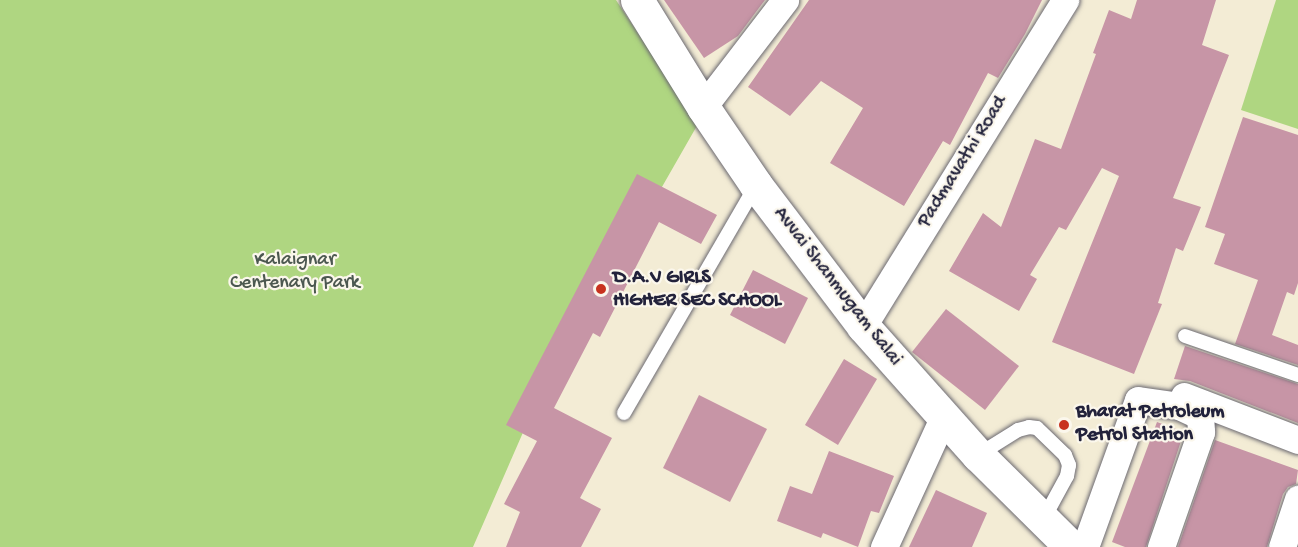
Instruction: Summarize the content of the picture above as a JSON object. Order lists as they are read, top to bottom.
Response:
{
  "streets": {
    "street": ["Padmavathi Road", "Avvai Shanmugam Salai"]
  },
  "crossings": [
    ["Padmavathi Road", "Avvai Shanmugam Salai"]
  ],
  "parks": ["Kalaignar Centenary Park"],
  "places": ["D.A.V GIRLS HIGHER SEC SCHOOL", "Bharat Petroleum Petrol Station"]
}
